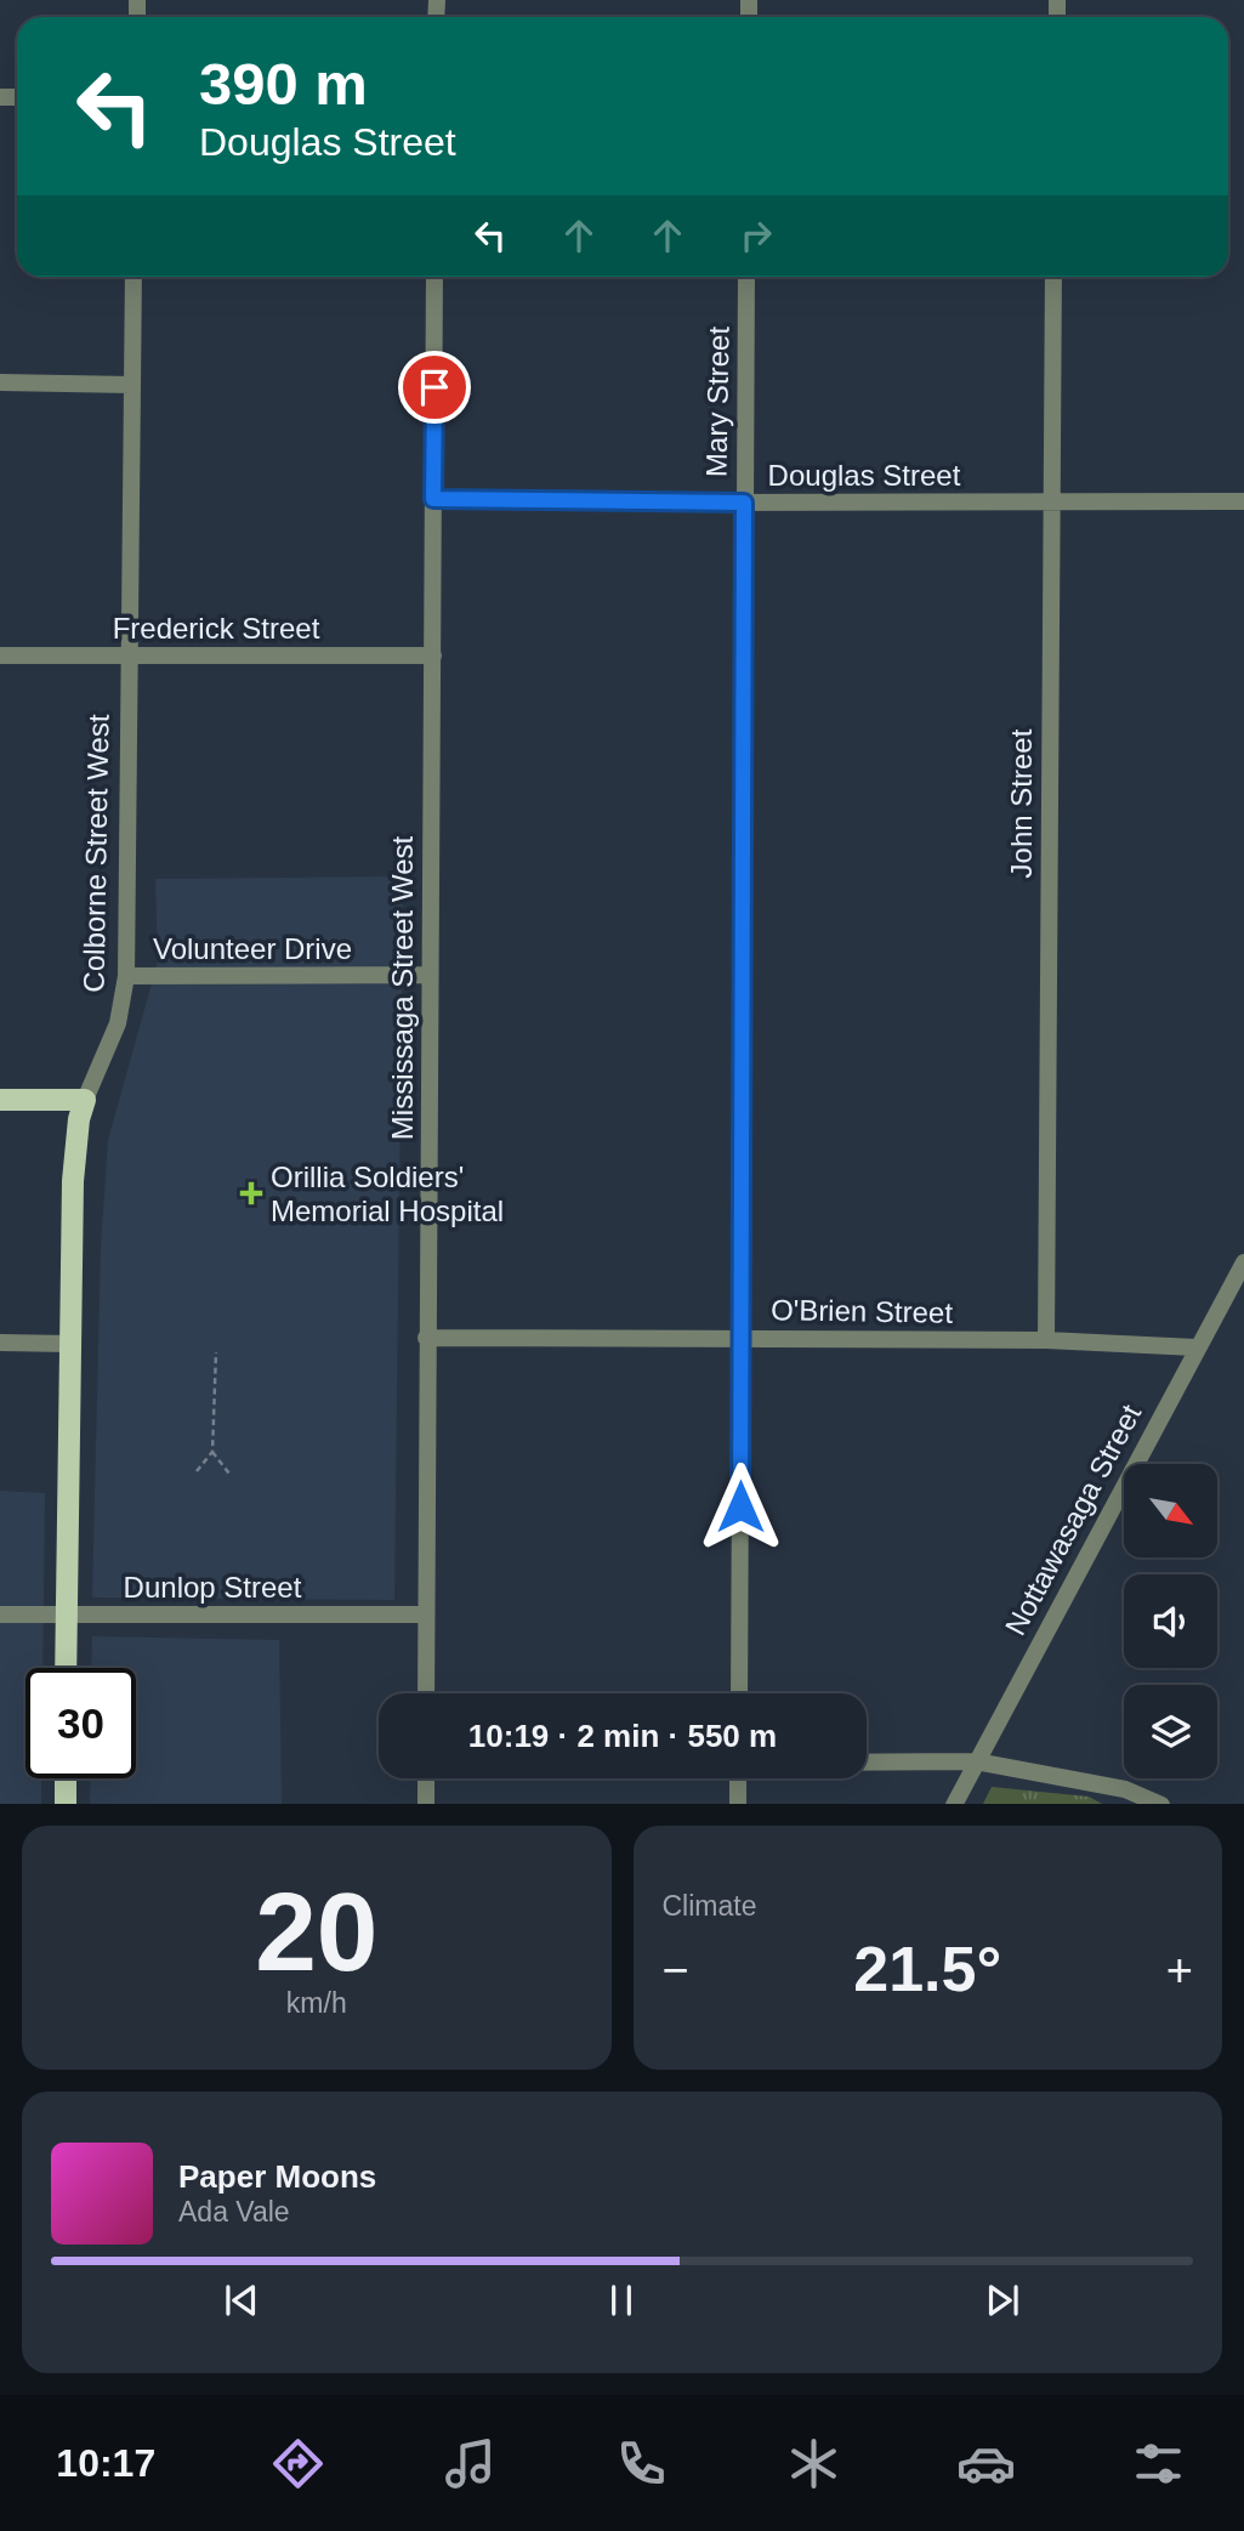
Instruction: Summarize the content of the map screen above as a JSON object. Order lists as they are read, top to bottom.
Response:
{
  "streets": {
    "main road": ["Colborne Street West"],
    "street": [
      "Mary Street",
      "Douglas Street",
      "Frederick Street",
      "John Street",
      "Volunteer Drive",
      "Mississaga Street West",
      "O'Brien Street",
      "Nottawasaga Street",
      "Dunlop Street"
    ]
  },
  "crossings": [
    ["Mary Street", "Douglas Street"],
    ["Mary Street", "O'Brien Street"],
    ["Douglas Street", "John Street"],
    ["Douglas Street", "Mississaga Street West"],
    ["Frederick Street", "Colborne Street West"],
    ["Frederick Street", "Mississaga Street West"],
    ["John Street", "O'Brien Street"],
    ["Colborne Street West", "Volunteer Drive"],
    ["Colborne Street West", "Dunlop Street"],
    ["Volunteer Drive", "Mississaga Street West"],
    ["Mississaga Street West", "O'Brien Street"],
    ["Mississaga Street West", "Dunlop Street"],
    ["O'Brien Street", "Nottawasaga Street"]
  ],
  "places": {
    "health": ["Orillia Soldiers' Memorial Hospital"]
  },
  "north": "bottom right",
  "page": {
    "turn": ["390 m", "Douglas Street"],
    "limit": "30",
    "trip": "10:19 · 2 min · 550 m",
    "tile": [
      ["20", "km/h"],
      "Climate"
    ],
    "heat": ["−", "21.5°", "+"],
    "song": ["Paper Moons", "Ada Vale"],
    "tabs": "10:17"
  }
}
